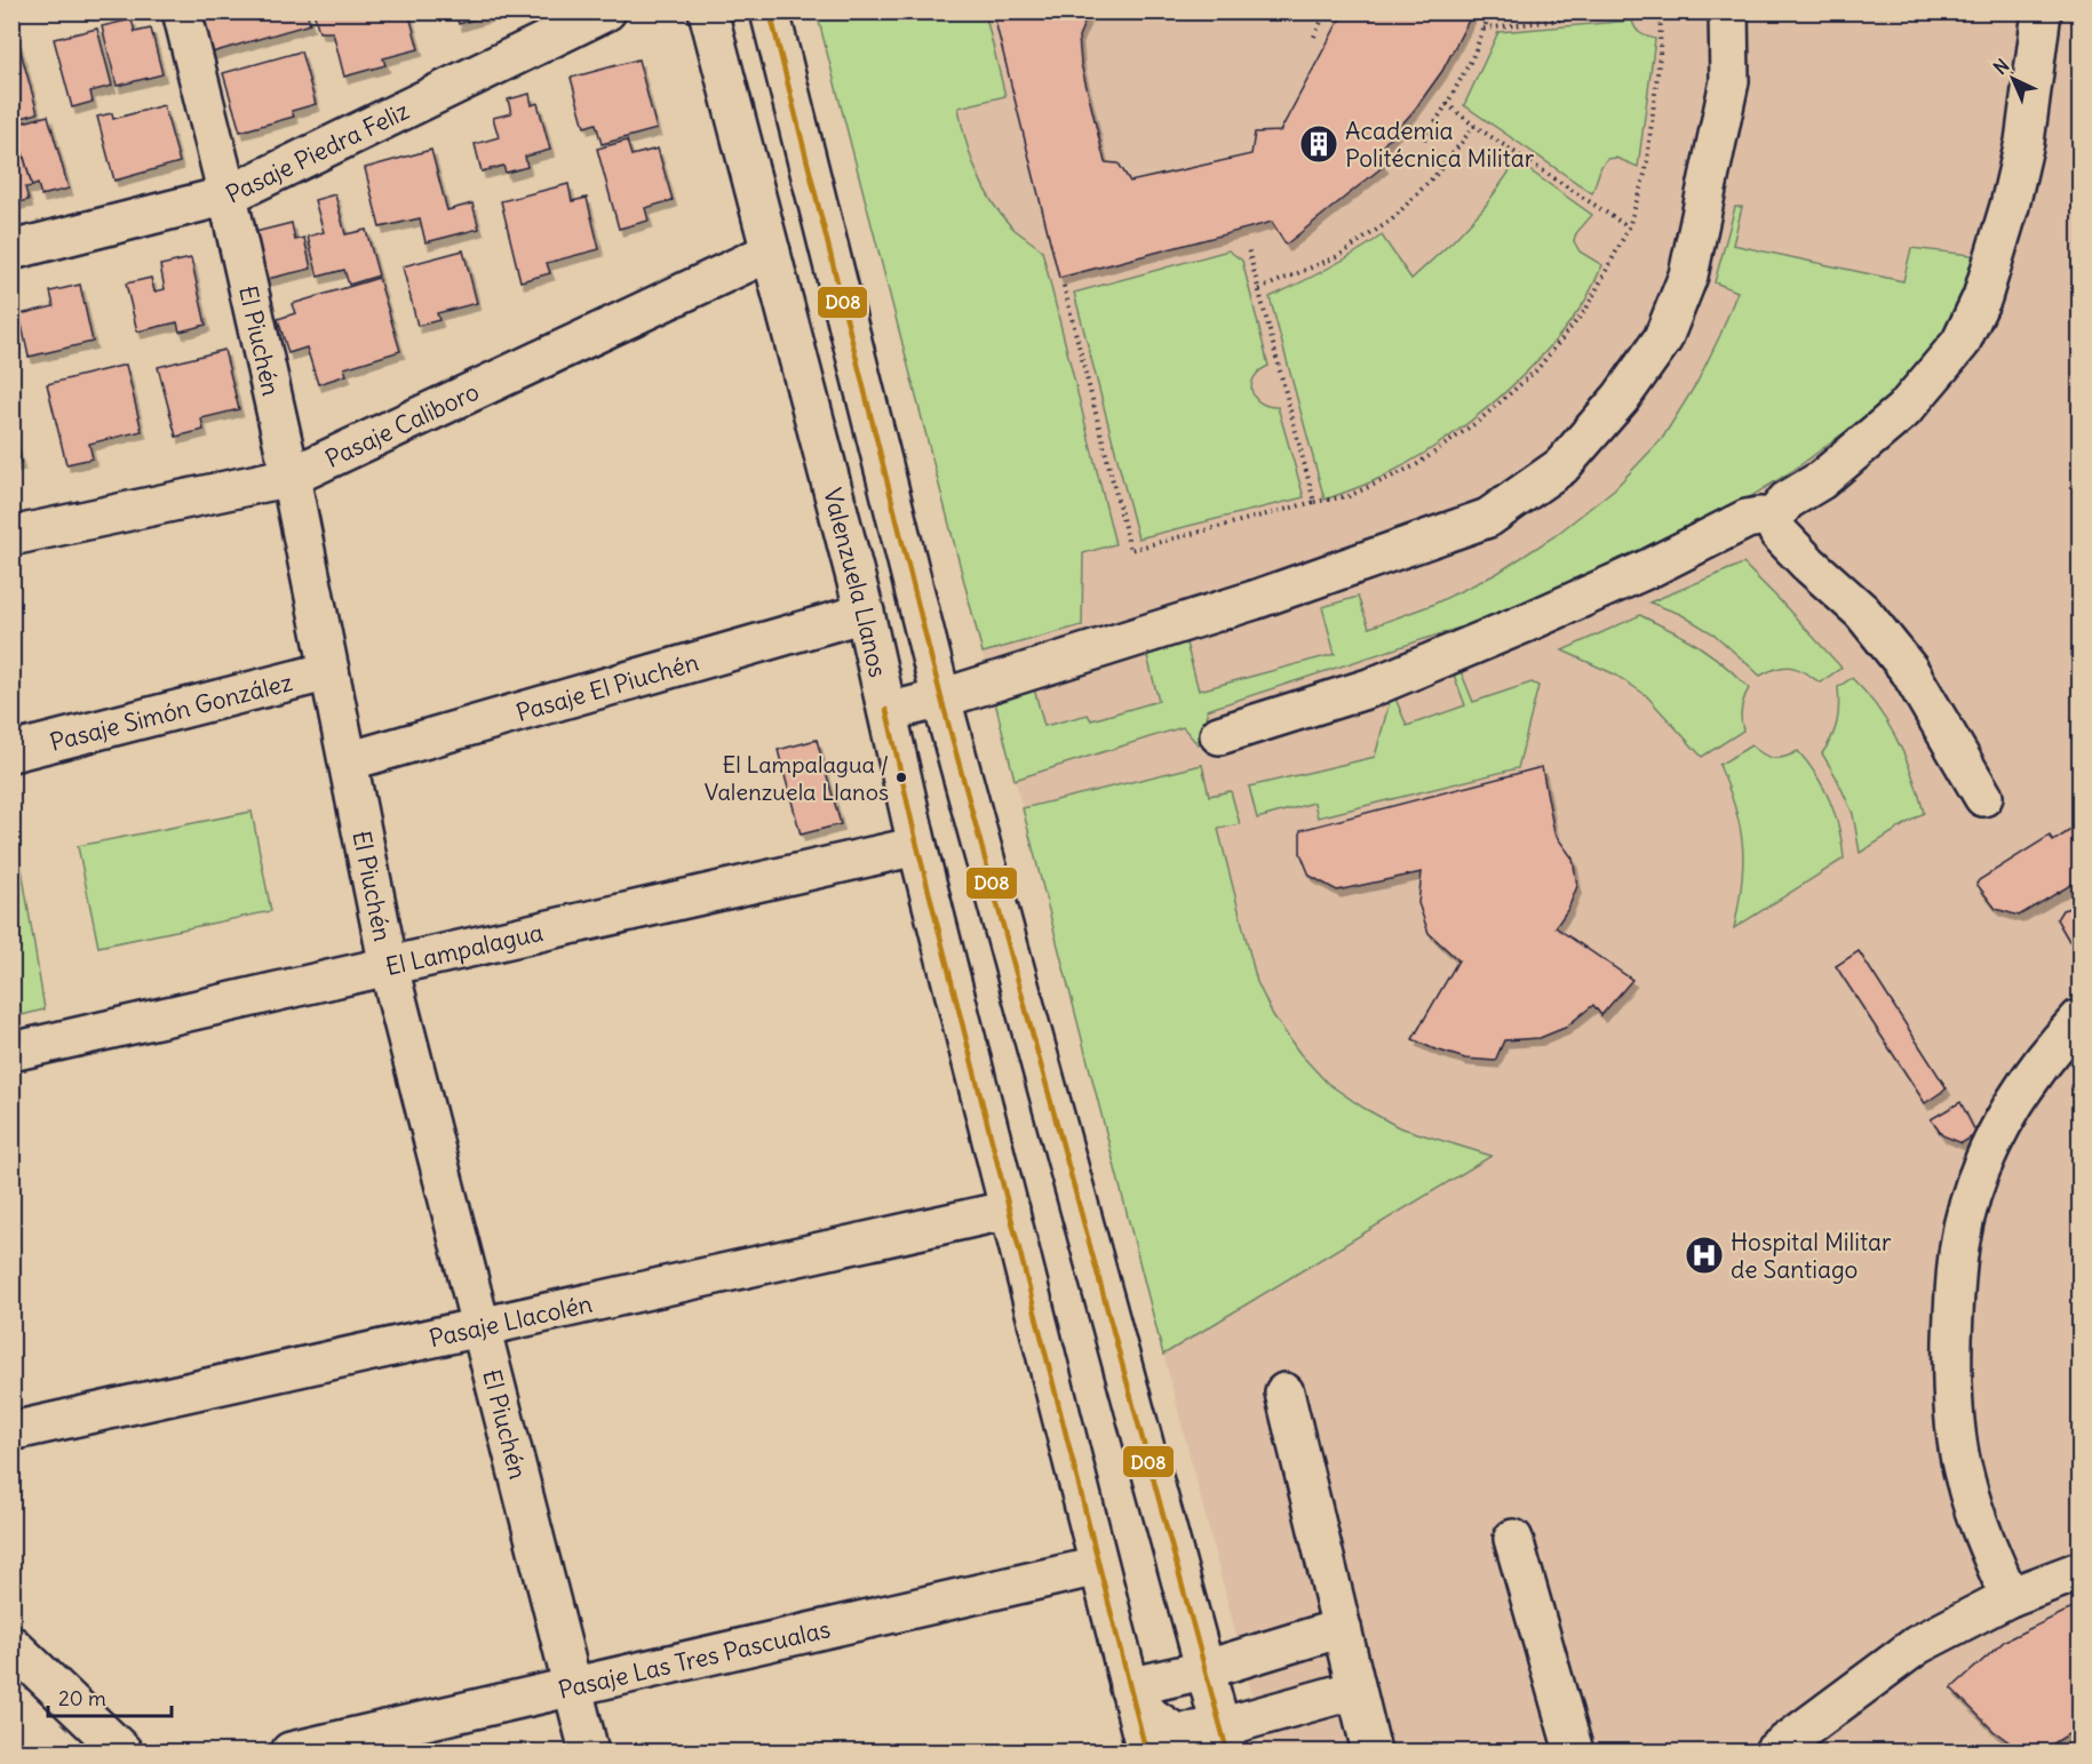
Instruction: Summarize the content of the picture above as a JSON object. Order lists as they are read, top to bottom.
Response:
{
  "streets": {
    "street": [
      "Pasaje Piedra Feliz",
      "El Piuchén",
      "Pasaje Caliboro",
      "Valenzuela Llanos",
      "Pasaje El Piuchén",
      "Pasaje Simón González",
      "El Lampalagua",
      "Pasaje Llacolén",
      "Pasaje Las Tres Pascualas"
    ]
  },
  "crossings": [
    ["Pasaje Piedra Feliz", "El Piuchén"],
    ["El Piuchén", "Pasaje Caliboro"],
    ["El Piuchén", "Pasaje El Piuchén"],
    ["El Piuchén", "Pasaje Simón González"],
    ["El Piuchén", "El Lampalagua"],
    ["El Piuchén", "Pasaje Llacolén"],
    ["El Piuchén", "Pasaje Las Tres Pascualas"],
    ["Pasaje Caliboro", "Valenzuela Llanos"],
    ["Valenzuela Llanos", "Pasaje El Piuchén"],
    ["Valenzuela Llanos", "El Lampalagua"],
    ["Valenzuela Llanos", "Pasaje Llacolén"],
    ["Valenzuela Llanos", "Pasaje Las Tres Pascualas"]
  ],
  "places": {
    "building": ["Academia Politécnica Militar"],
    "other": ["El Lampalagua / Valenzuela Llanos"],
    "hospital": ["Hospital Militar de Santiago"]
  },
  "lines": ["transit line D08"],
  "scale_bar": "20 m",
  "north": "top left"
}
